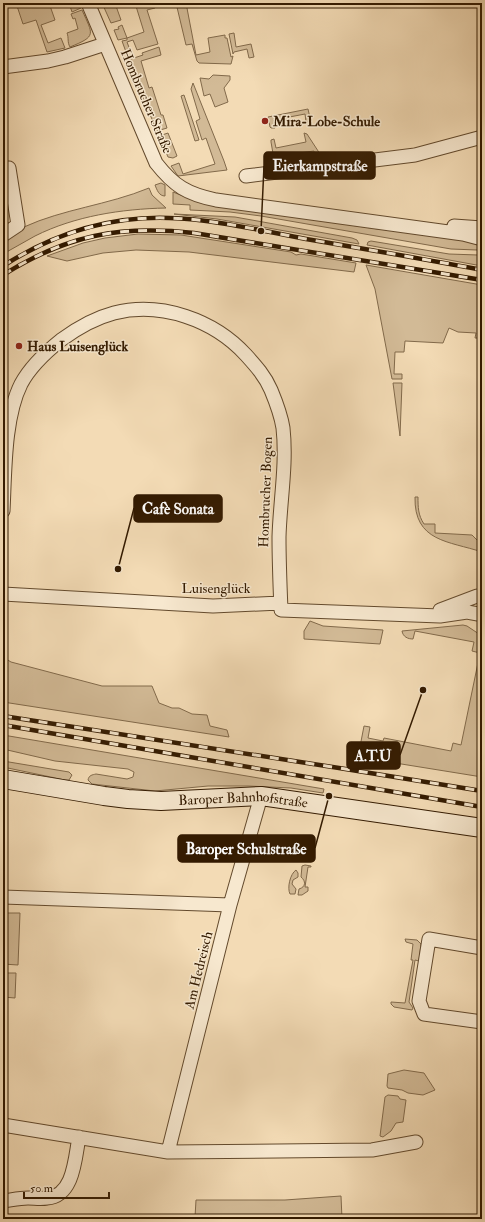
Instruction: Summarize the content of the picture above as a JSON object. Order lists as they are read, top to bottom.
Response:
{
  "streets": {
    "street": [
      "Hombrucher Straße",
      "Hombrucher Bogen",
      "Luisenglück",
      "Baroper Bahnhofstraße",
      "Am Hedreisch"
    ]
  },
  "crossings": [
    ["Hombrucher Bogen", "Luisenglück"],
    ["Baroper Bahnhofstraße", "Am Hedreisch"]
  ],
  "places": [
    "Mira-Lobe-Schule",
    "Eierkampstraße",
    "Haus Luisenglück",
    "Cafè Sonata",
    "A.T.U",
    "Baroper Schulstraße"
  ],
  "scale_bar": "50 m"
}
